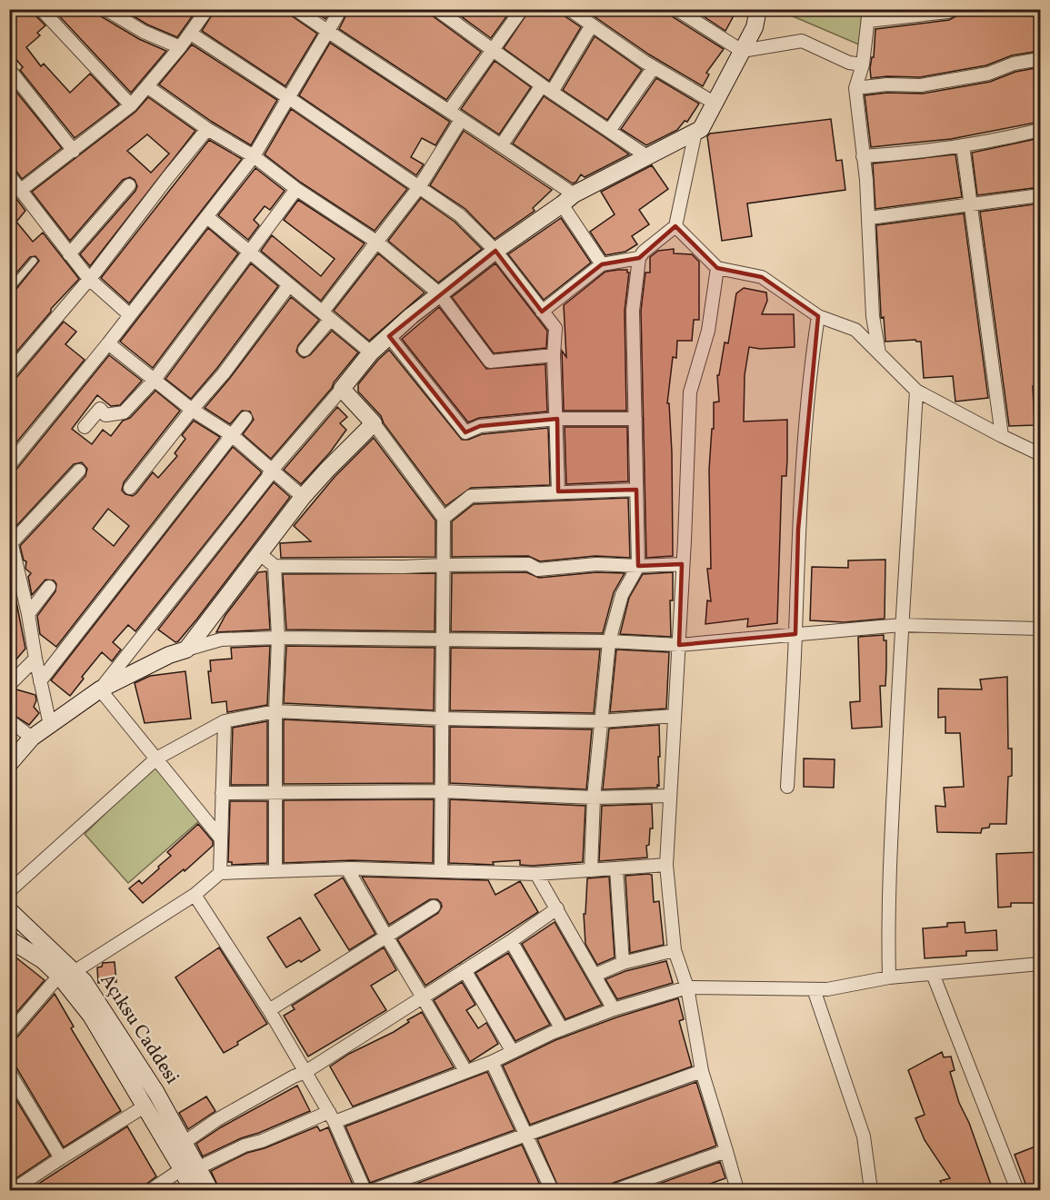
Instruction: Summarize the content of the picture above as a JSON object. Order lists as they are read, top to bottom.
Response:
{
  "streets": {
    "street": ["Açıksu Caddesi"]
  }
}
